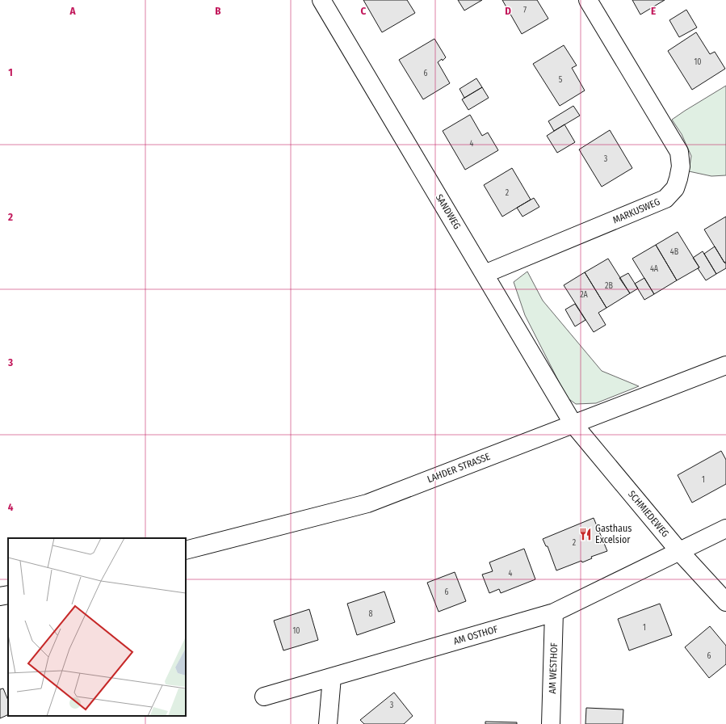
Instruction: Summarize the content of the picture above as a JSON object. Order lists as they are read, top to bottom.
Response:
{
  "streets": {
    "street": [
      "MARKUSWEG",
      "SANDWEG",
      "LAHDER STRASSE",
      "SCHMIEDEWEG",
      "AM OSTHOF",
      "AM WESTHOF"
    ]
  },
  "crossings": [
    ["MARKUSWEG", "SANDWEG"],
    ["SANDWEG", "LAHDER STRASSE"],
    ["SANDWEG", "SCHMIEDEWEG"],
    ["LAHDER STRASSE", "SCHMIEDEWEG"],
    ["SCHMIEDEWEG", "AM OSTHOF"],
    ["AM OSTHOF", "AM WESTHOF"]
  ],
  "places": {
    "restaurant": ["Gasthaus Excelsior"]
  },
  "house_numbers": [
    "7",
    "10",
    "6",
    "5",
    "4",
    "3",
    "2",
    "4B",
    "4A",
    "2B",
    "2A",
    "1",
    "2",
    "4",
    "6",
    "8",
    "1",
    "10",
    "6",
    "3"
  ],
  "grid": {
    "columns": [
      "A",
      "B",
      "C",
      "D",
      "E"
    ],
    "rows": [
      "1",
      "2",
      "3",
      "4"
    ]
  }
}
